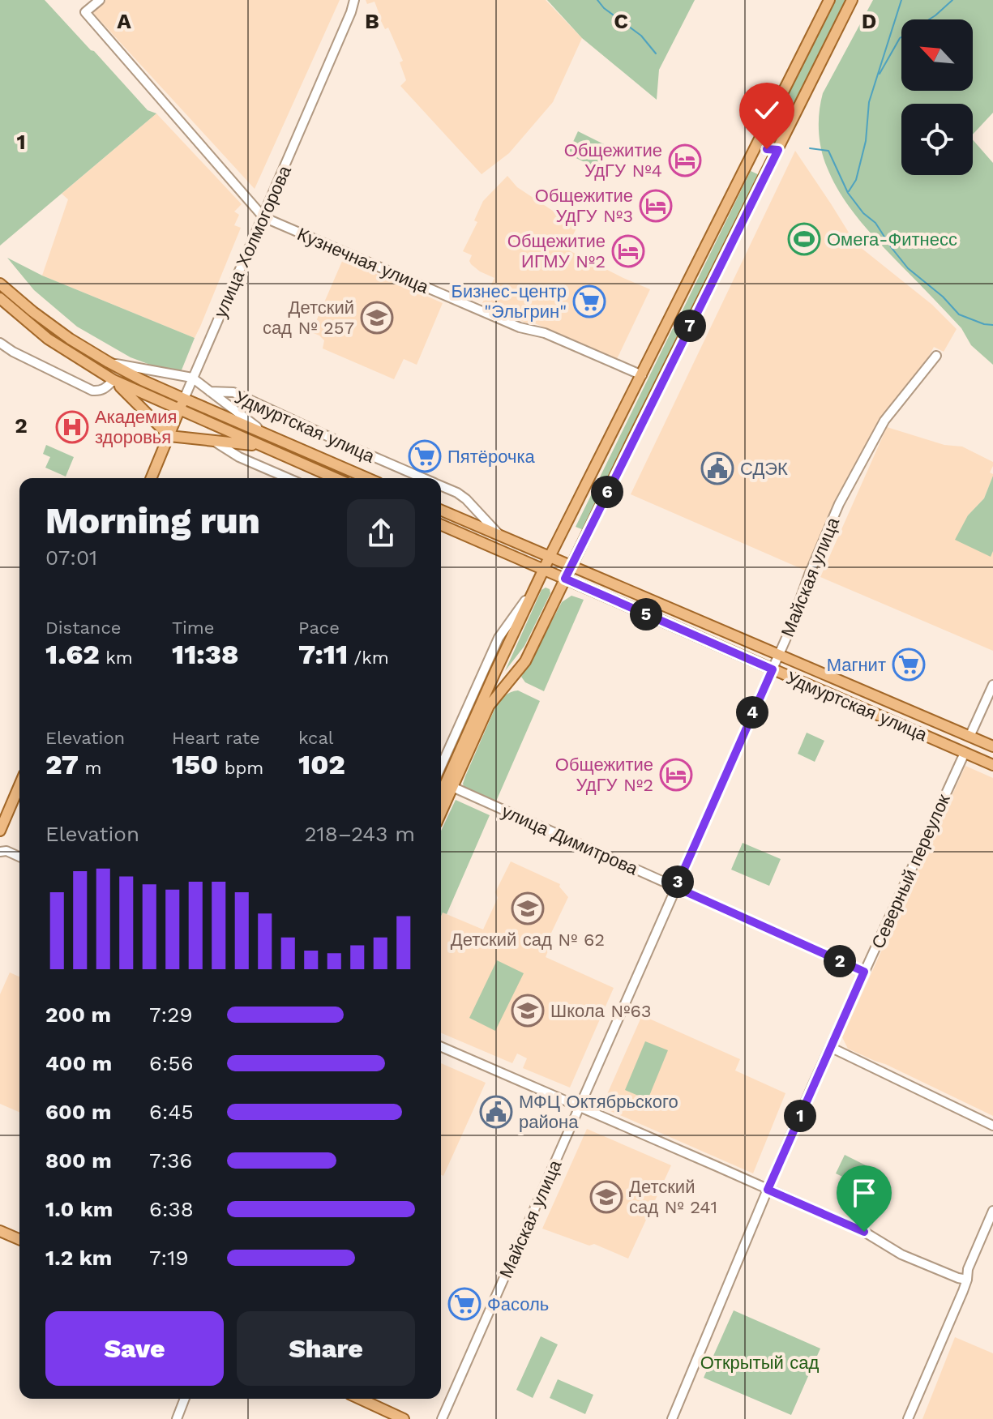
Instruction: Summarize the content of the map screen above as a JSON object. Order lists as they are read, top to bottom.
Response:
{
  "streets": {
    "main road": ["улица Холмогорова", "Удмуртская улица"],
    "street": [
      "Кузнечная улица",
      "Майская улица",
      "улица Димитрова",
      "Северный переулок"
    ]
  },
  "crossings": [
    ["улица Холмогорова", "Кузнечная улица"],
    ["улица Холмогорова", "Удмуртская улица"],
    ["Удмуртская улица", "Майская улица"],
    ["Удмуртская улица", "Северный переулок"],
    ["Майская улица", "улица Димитрова"],
    ["улица Димитрова", "Северный переулок"]
  ],
  "parks": ["Открытый сад"],
  "places": {
    "hotel": [
      "Общежитие УдГУ №4",
      "Общежитие УдГУ №3",
      "Общежитие ИГМУ №2",
      "Общежитие УдГУ №2"
    ],
    "sports": ["Омега-Фитнесс"],
    "supermarket": [
      "Бизнес-центр \"Эльгрин\"",
      "Пятёрочка",
      "Магнит",
      "Фасоль"
    ],
    "school or university": [
      "Детский сад № 257",
      "Детский сад № 62",
      "Школа №63",
      "Детский сад № 241"
    ],
    "hospital": ["Академия здоровья"],
    "public building": ["СДЭК", "МФЦ Октябрьского района"]
  },
  "north": "top left",
  "page": {
    "pins": [
      "7",
      "6",
      "5",
      "4",
      "3",
      "2",
      "1"
    ],
    "heading": ["Morning run", "07:01"],
    "stats": [
      ["Distance", "1.62 km"],
      ["Time", "11:38"],
      ["Pace", "7:11 /km"],
      ["Elevation", "27 m"],
      ["Heart rate", "150 bpm"],
      ["kcal", "102"]
    ],
    "chart": ["Elevation", "218–243 m"],
    "list": [
      {
        "name": "200 m",
        "note": "7:29"
      },
      {
        "name": "400 m",
        "note": "6:56"
      },
      {
        "name": "600 m",
        "note": "6:45"
      },
      {
        "name": "800 m",
        "note": "7:36"
      },
      {
        "name": "1.0 km",
        "note": "6:38"
      },
      {
        "name": "1.2 km",
        "note": "7:19"
      }
    ],
    "buttons": ["Save", "Share"]
  },
  "grid": {
    "columns": [
      "A",
      "B",
      "C",
      "D"
    ],
    "rows": ["1", "2"]
  }
}
